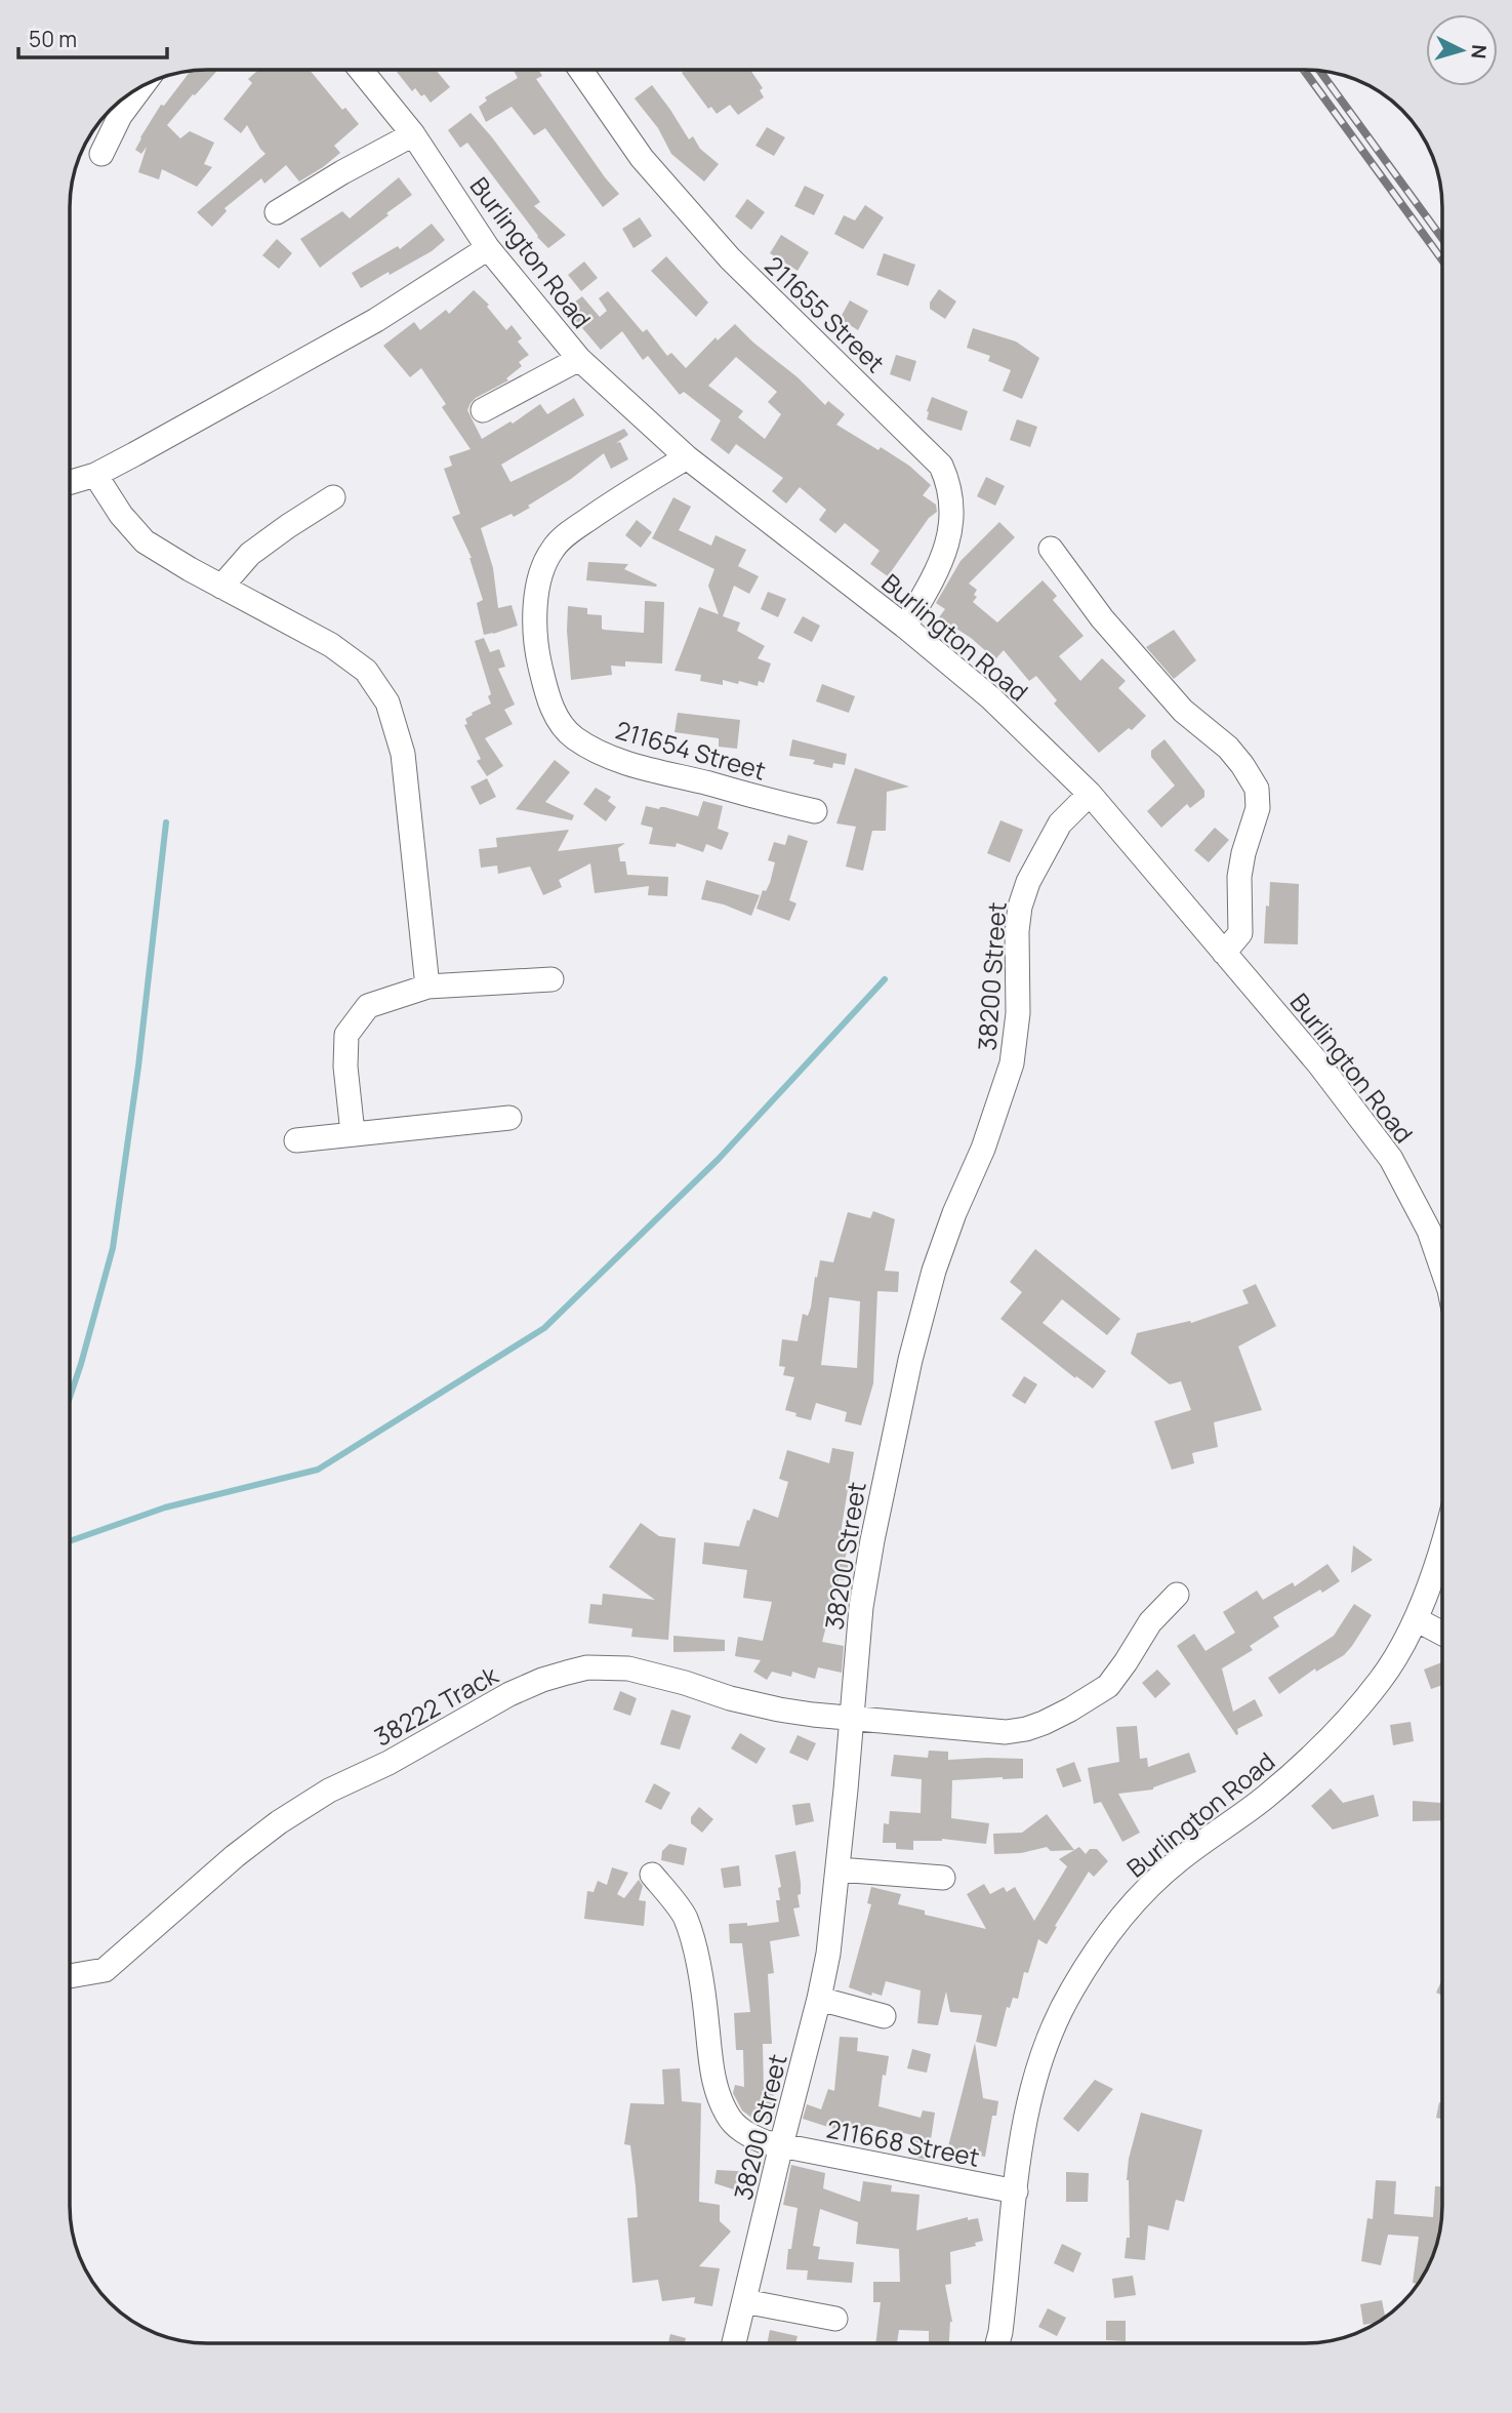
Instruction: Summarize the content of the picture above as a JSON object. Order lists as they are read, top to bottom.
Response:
{
  "streets": {
    "street": [
      "Burlington Road",
      "211655 Street",
      "211654 Street",
      "38200 Street",
      "38222 Track",
      "211668 Street"
    ]
  },
  "crossings": [
    ["Burlington Road", "211655 Street"],
    ["Burlington Road", "211654 Street"],
    ["Burlington Road", "38200 Street"],
    ["Burlington Road", "211668 Street"],
    ["38200 Street", "38222 Track"],
    ["38200 Street", "211668 Street"]
  ],
  "scale_bar": "50 m",
  "north": "right"
}
